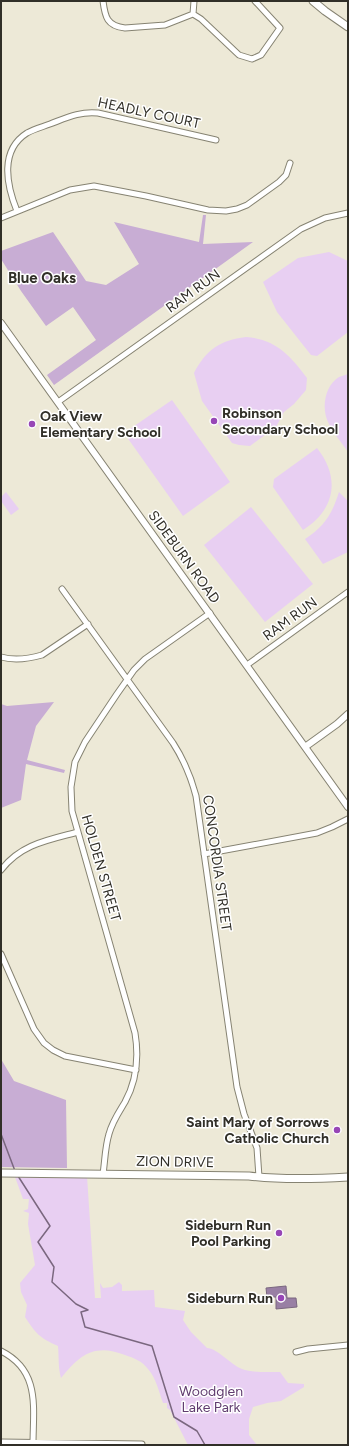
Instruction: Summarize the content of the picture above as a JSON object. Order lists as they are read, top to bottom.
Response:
{
  "streets": {
    "main road": ["ZION DRIVE"],
    "street": [
      "HEADLY COURT",
      "RAM RUN",
      "SIDEBURN ROAD",
      "CONCORDIA STREET",
      "HOLDEN STREET"
    ]
  },
  "crossings": [
    ["RAM RUN", "SIDEBURN ROAD"],
    ["SIDEBURN ROAD", "HOLDEN STREET"],
    ["CONCORDIA STREET", "HOLDEN STREET"],
    ["CONCORDIA STREET", "ZION DRIVE"],
    ["HOLDEN STREET", "ZION DRIVE"]
  ],
  "districts": ["Blue Oaks"],
  "parks": ["Woodglen Lake Park"],
  "places": [
    "Robinson Secondary School",
    "Oak View Elementary School",
    "Saint Mary of Sorrows Catholic Church",
    "Sideburn Run Pool Parking",
    "Sideburn Run"
  ]
}
